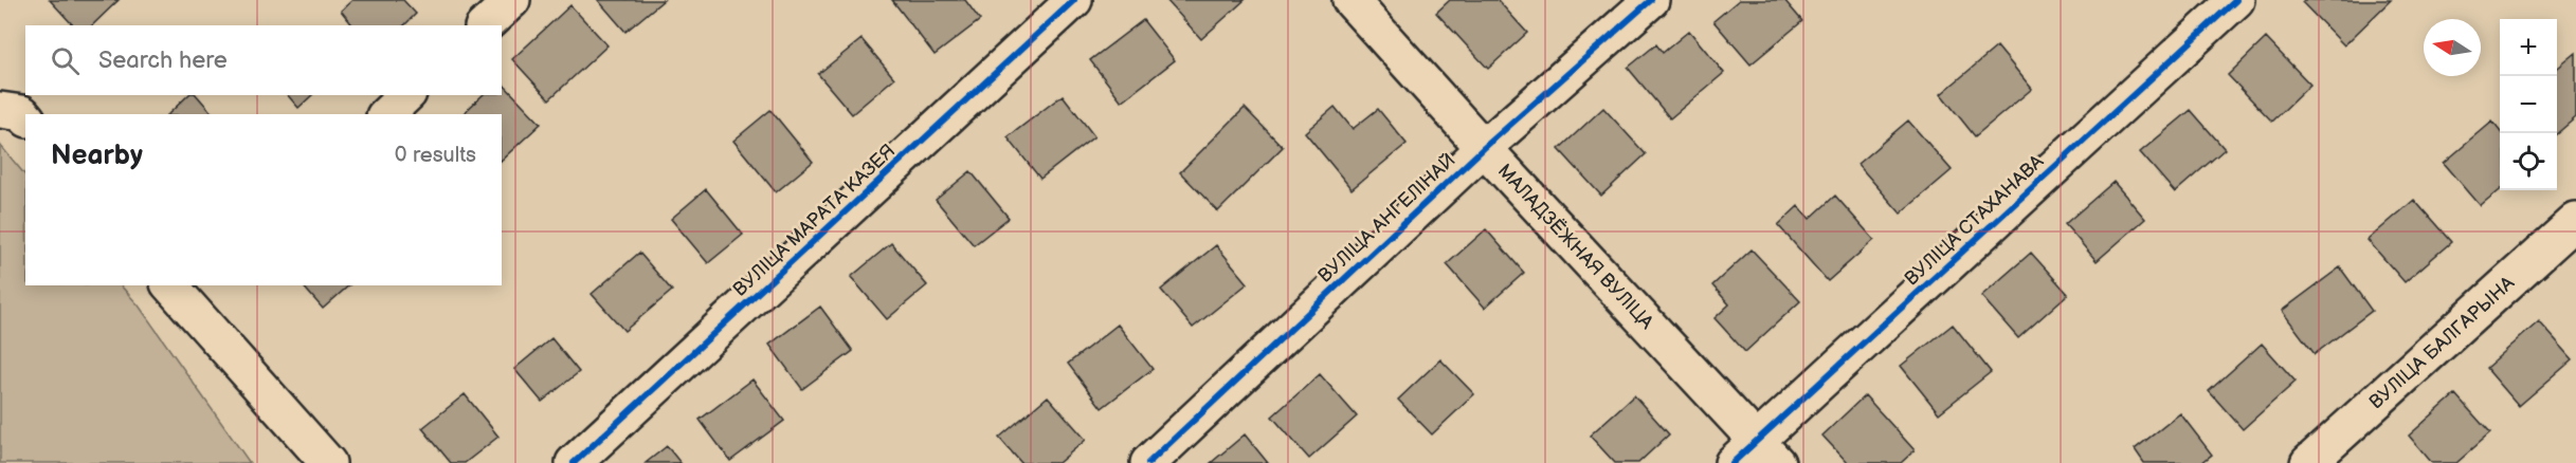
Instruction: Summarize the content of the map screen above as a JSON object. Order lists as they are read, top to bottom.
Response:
{
  "streets": {
    "street": [
      "ВУЛІЦА АНГЕЛІНАЙ",
      "ВУЛІЦА МАРАТА КАЗЕЯ",
      "ВУЛІЦА СТАХАНАВА",
      "МАЛАДЗЁЖНАЯ ВУЛІЦА",
      "ВУЛІЦА БАЛГАРЫНА"
    ]
  },
  "crossings": [
    ["ВУЛІЦА АНГЕЛІНАЙ", "МАЛАДЗЁЖНАЯ ВУЛІЦА"],
    ["ВУЛІЦА СТАХАНАВА", "МАЛАДЗЁЖНАЯ ВУЛІЦА"]
  ],
  "north": "left",
  "page": {
    "map_buttons": ["+", "−"],
    "search": "Search here",
    "heading": ["Nearby", "0 results"]
  }
}
